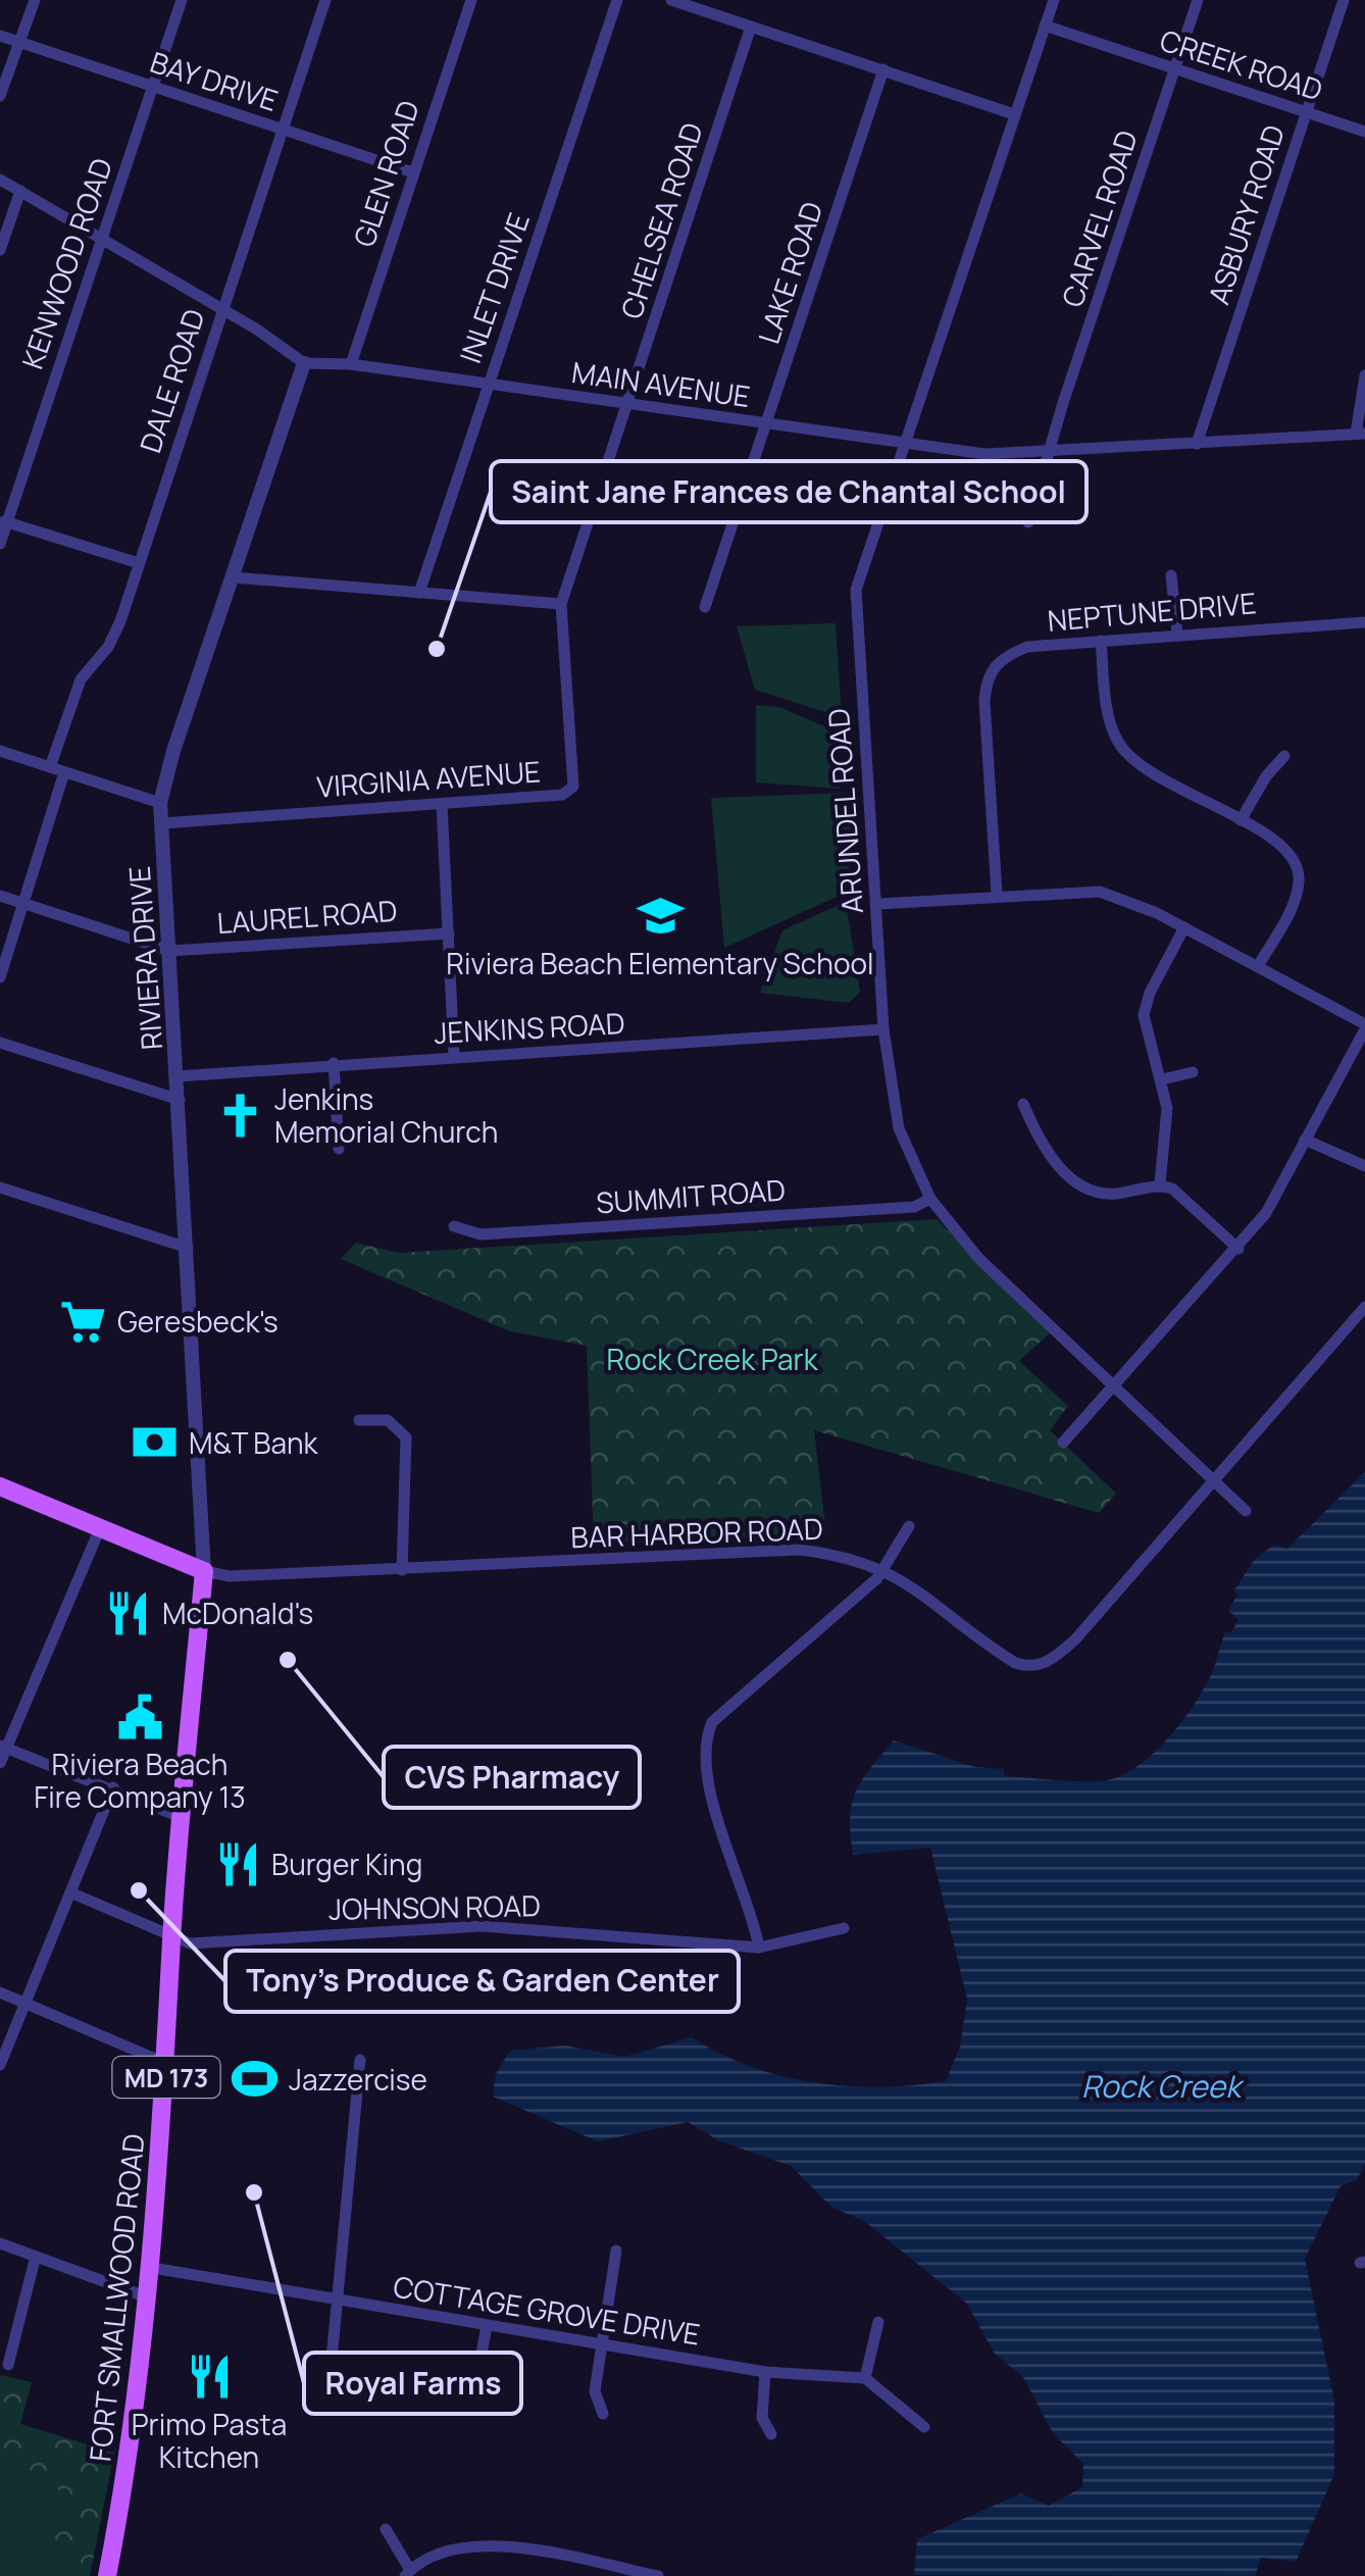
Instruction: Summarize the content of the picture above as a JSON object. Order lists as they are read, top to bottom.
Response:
{
  "streets": {
    "main road": ["MD 173", "FORT SMALLWOOD ROAD"],
    "street": [
      "CREEK ROAD",
      "BAY DRIVE",
      "GLEN ROAD",
      "ASBURY ROAD",
      "CARVEL ROAD",
      "CHELSEA ROAD",
      "KENWOOD ROAD",
      "LAKE ROAD",
      "INLET DRIVE",
      "DALE ROAD",
      "MAIN AVENUE",
      "NEPTUNE DRIVE",
      "VIRGINIA AVENUE",
      "ARUNDEL ROAD",
      "LAUREL ROAD",
      "RIVIERA DRIVE",
      "JENKINS ROAD",
      "SUMMIT ROAD",
      "BAR HARBOR ROAD",
      "JOHNSON ROAD",
      "COTTAGE GROVE DRIVE"
    ]
  },
  "crossings": [
    ["CREEK ROAD", "ASBURY ROAD"],
    ["CREEK ROAD", "CARVEL ROAD"],
    ["CREEK ROAD", "ARUNDEL ROAD"],
    ["BAY DRIVE", "GLEN ROAD"],
    ["BAY DRIVE", "KENWOOD ROAD"],
    ["BAY DRIVE", "DALE ROAD"],
    ["GLEN ROAD", "MAIN AVENUE"],
    ["ASBURY ROAD", "MAIN AVENUE"],
    ["CARVEL ROAD", "MAIN AVENUE"],
    ["CHELSEA ROAD", "MAIN AVENUE"],
    ["CHELSEA ROAD", "VIRGINIA AVENUE"],
    ["LAKE ROAD", "MAIN AVENUE"],
    ["INLET DRIVE", "MAIN AVENUE"],
    ["MAIN AVENUE", "ARUNDEL ROAD"],
    ["MAIN AVENUE", "RIVIERA DRIVE"],
    ["VIRGINIA AVENUE", "RIVIERA DRIVE"],
    ["ARUNDEL ROAD", "JENKINS ROAD"],
    ["ARUNDEL ROAD", "SUMMIT ROAD"],
    ["ARUNDEL ROAD", "BAR HARBOR ROAD"],
    ["LAUREL ROAD", "RIVIERA DRIVE"],
    ["RIVIERA DRIVE", "JENKINS ROAD"],
    ["RIVIERA DRIVE", "BAR HARBOR ROAD"],
    ["RIVIERA DRIVE", "FORT SMALLWOOD ROAD"],
    ["BAR HARBOR ROAD", "FORT SMALLWOOD ROAD"],
    ["JOHNSON ROAD", "FORT SMALLWOOD ROAD"],
    ["FORT SMALLWOOD ROAD", "COTTAGE GROVE DRIVE"]
  ],
  "water": ["Rock Creek"],
  "parks": ["Rock Creek Park"],
  "places": {
    "other": [
      "Saint Jane Frances de Chantal School",
      "CVS Pharmacy",
      "Tony's Produce & Garden Center",
      "Royal Farms"
    ],
    "school or university": ["Riviera Beach Elementary School"],
    "church": ["Jenkins Memorial Church"],
    "supermarket": ["Geresbeck's"],
    "bank": ["M&T Bank"],
    "restaurant": ["McDonald's", "Burger King", "Primo Pasta Kitchen"],
    "public building": ["Riviera Beach Fire Company 13"],
    "sports": ["Jazzercise"]
  }
}
